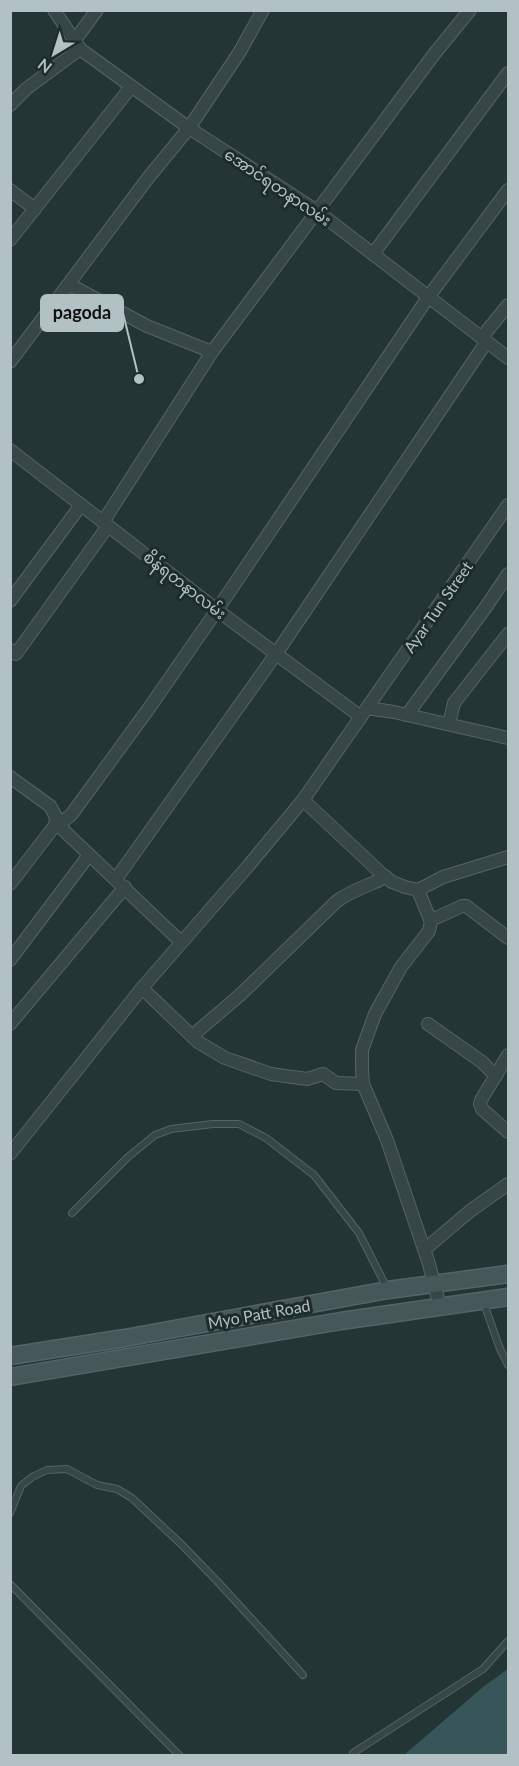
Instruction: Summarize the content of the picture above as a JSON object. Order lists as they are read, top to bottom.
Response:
{
  "streets": {
    "main road": ["Myo Patt Road"],
    "street": ["အောင်ရတနာလမ်း", "စိန်ရတနာလမ်း", "Ayar Tun Street"]
  },
  "crossings": [
    ["စိန်ရတနာလမ်း", "Ayar Tun Street"]
  ],
  "places": ["pagoda"],
  "north": "bottom left"
}
